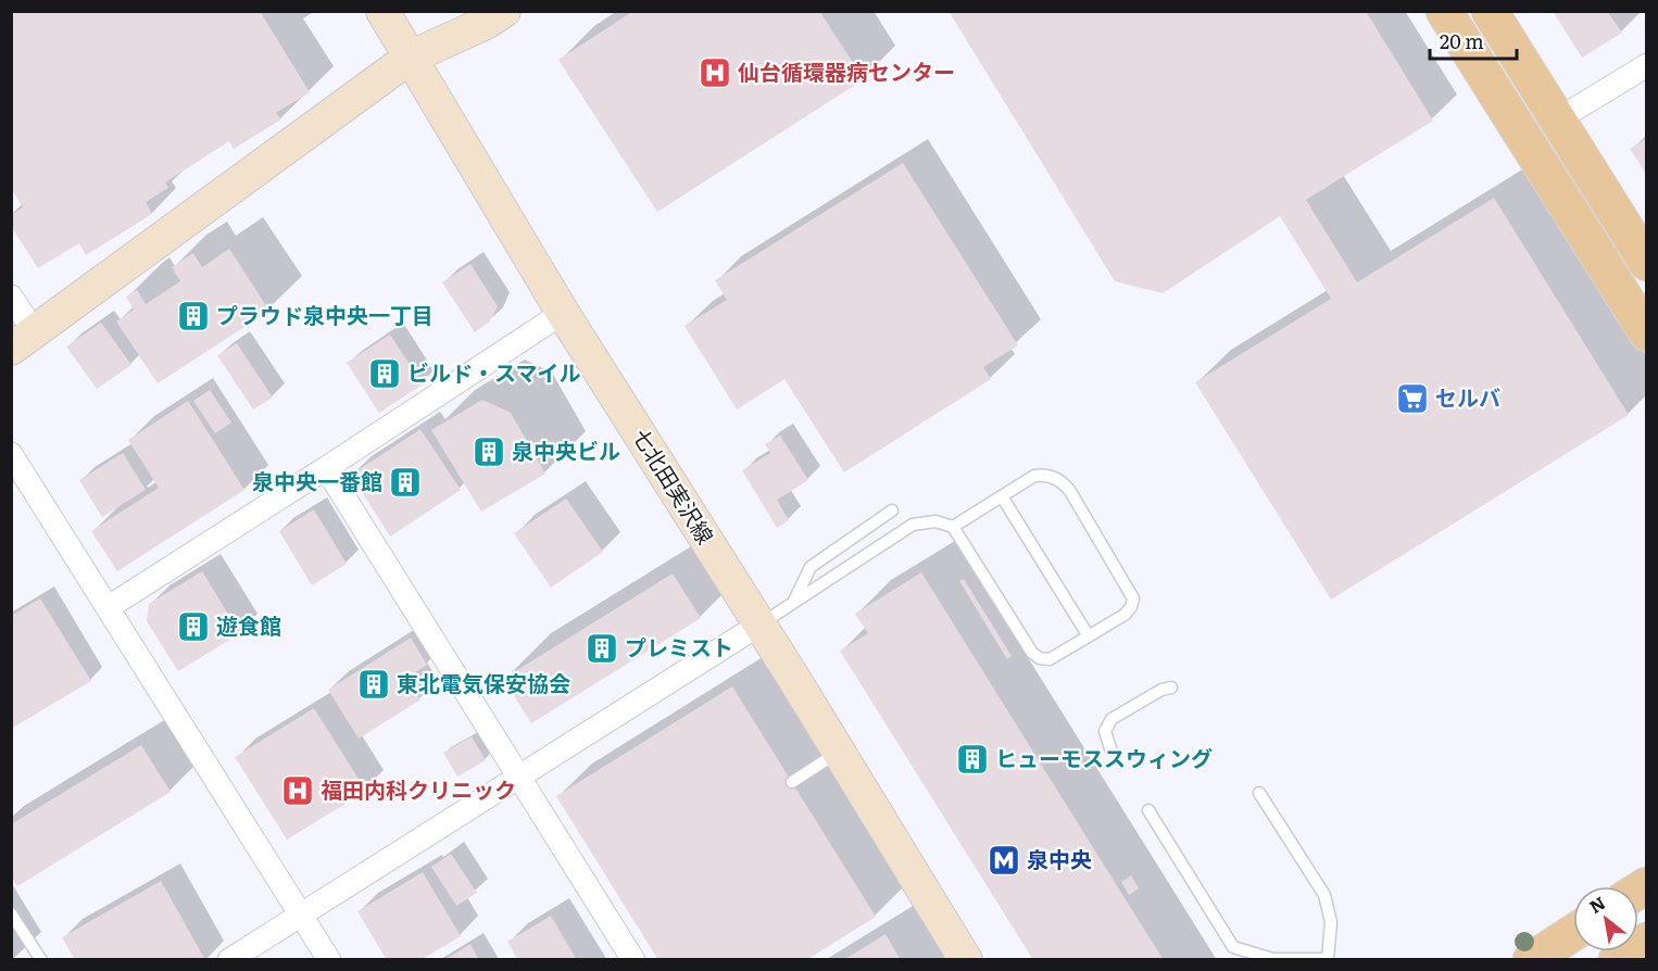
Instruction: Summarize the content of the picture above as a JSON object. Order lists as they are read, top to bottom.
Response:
{
  "streets": {
    "street": ["七北田実沢線"]
  },
  "places": {
    "hospital": ["仙台循環器病センター", "福田内科クリニック"],
    "building": [
      "プラウド泉中央一丁目",
      "ビルド・スマイル",
      "泉中央ビル",
      "泉中央一番館",
      "遊食館",
      "プレミスト",
      "東北電気保安協会",
      "ヒューモススウィング"
    ],
    "supermarket": ["セルバ"],
    "metro station": ["泉中央"]
  },
  "scale_bar": "20 m",
  "north": "top left"
}
